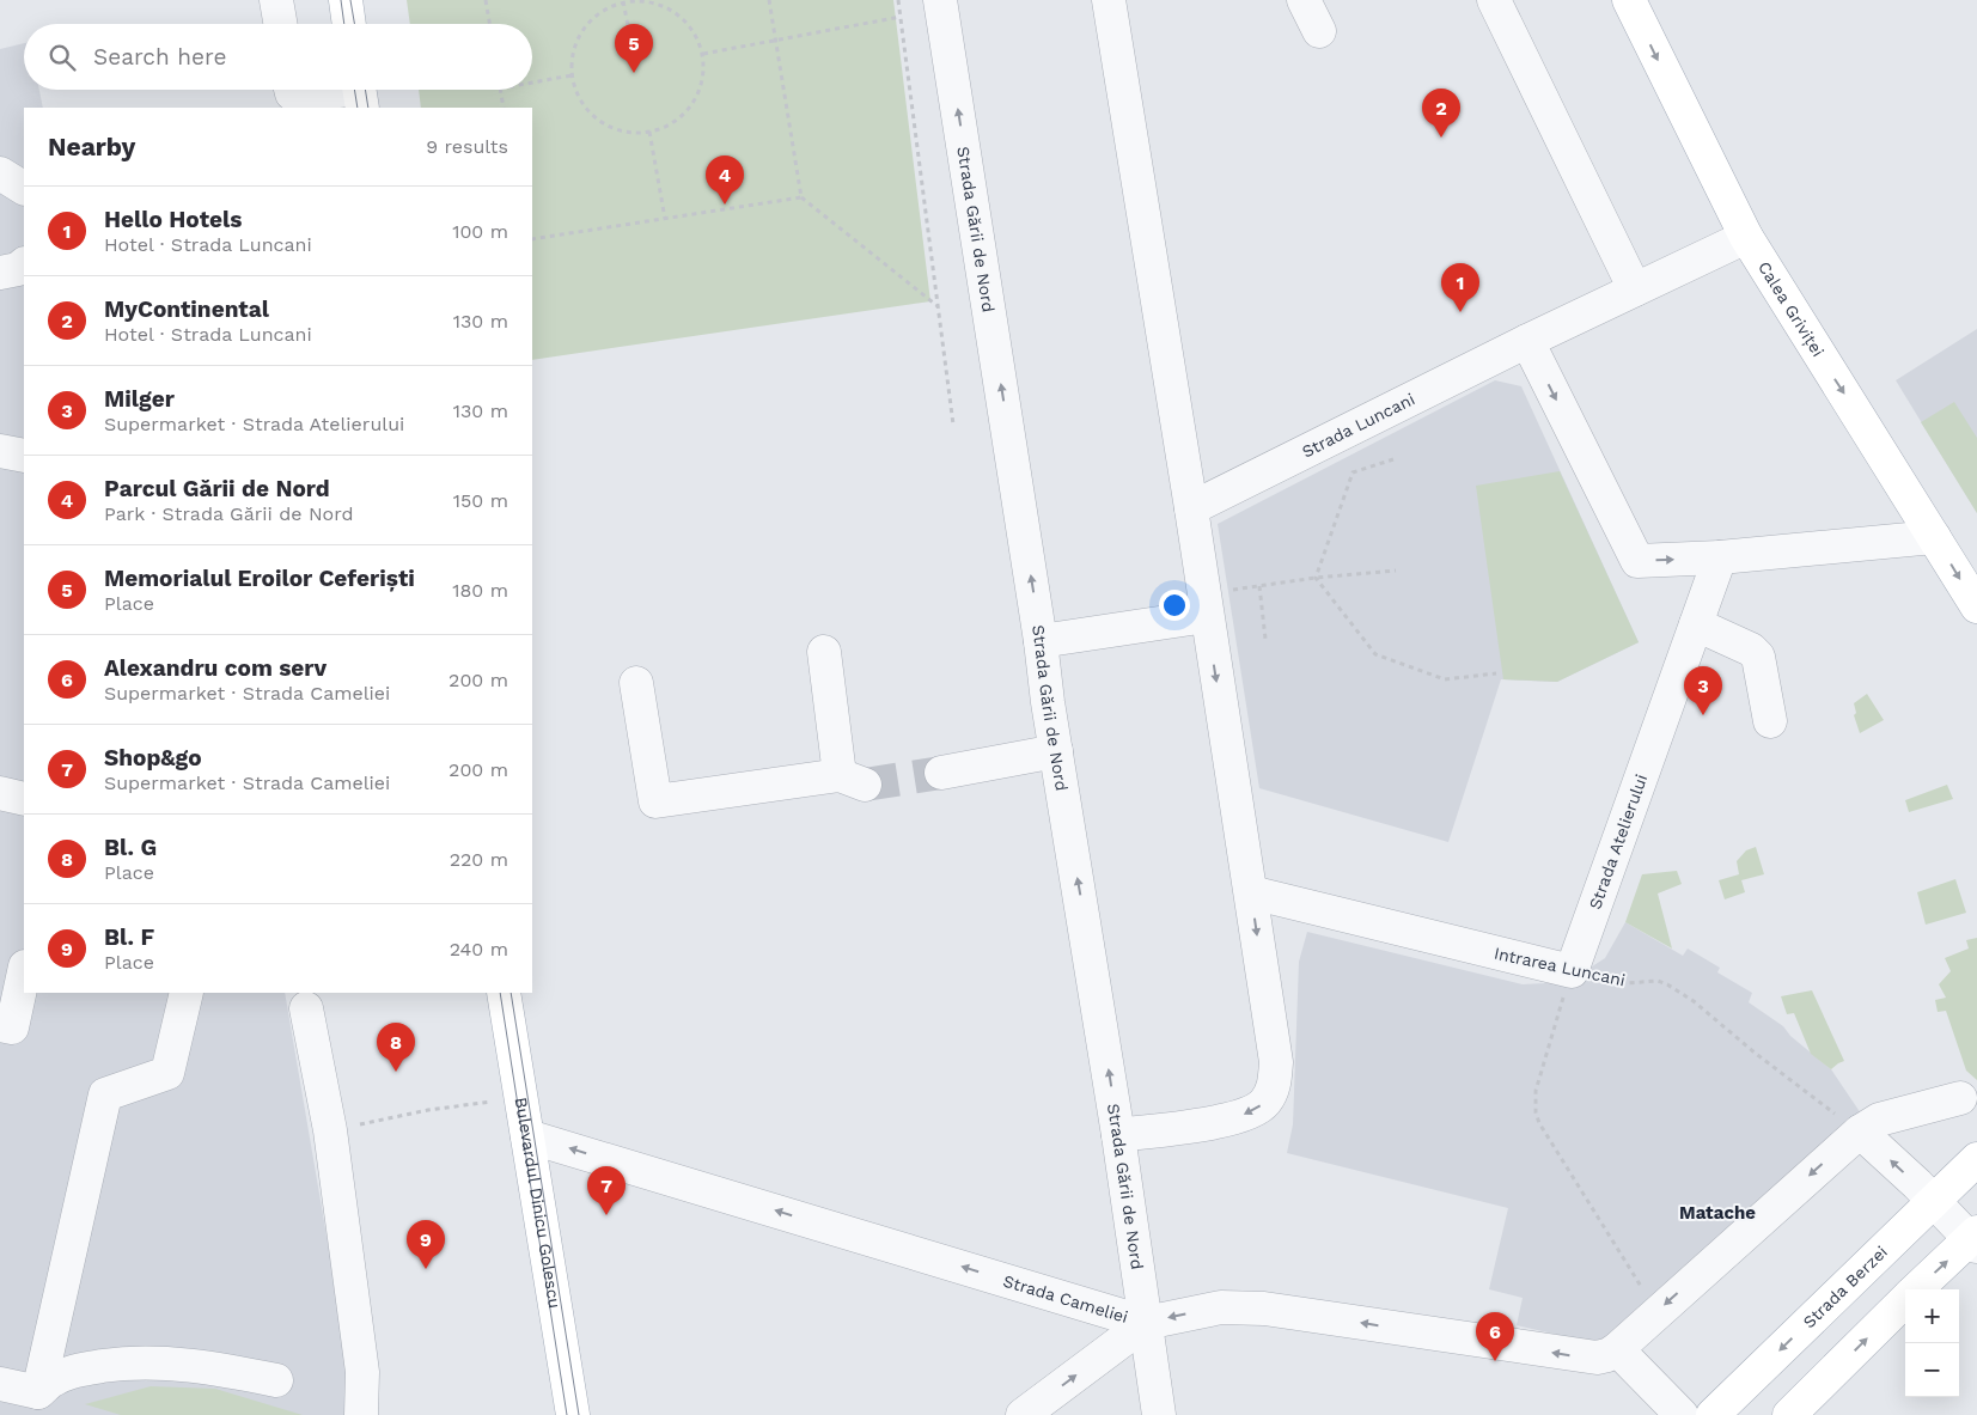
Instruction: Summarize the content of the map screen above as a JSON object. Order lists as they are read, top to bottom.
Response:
{
  "streets": {
    "main road": ["Calea Griviței", "Bulevardul Dinicu Golescu", "Strada Berzei"],
    "street": [
      "Strada Gării de Nord",
      "Strada Luncani",
      "Strada Atelierului",
      "Intrarea Luncani",
      "Strada Cameliei"
    ]
  },
  "crossings": [
    ["Strada Gării de Nord", "Strada Cameliei"],
    ["Calea Griviței", "Strada Luncani"],
    ["Strada Atelierului", "Intrarea Luncani"],
    ["Bulevardul Dinicu Golescu", "Strada Cameliei"]
  ],
  "one_way": ["Calea Griviței", "Strada Cameliei"],
  "districts": ["Matache"],
  "page": {
    "pins": [
      "5",
      "2",
      "4",
      "1",
      "3",
      "8",
      "7",
      "9",
      "6"
    ],
    "search": "Search here",
    "heading": ["Nearby", "9 results"],
    "list": [
      {
        "mark": "1",
        "name": "Hello Hotels",
        "note": "Hotel · Strada Luncani",
        "value": "100 m"
      },
      {
        "mark": "2",
        "name": "MyContinental",
        "note": "Hotel · Strada Luncani",
        "value": "130 m"
      },
      {
        "mark": "3",
        "name": "Milger",
        "note": "Supermarket · Strada Atelierului",
        "value": "130 m"
      },
      {
        "mark": "4",
        "name": "Parcul Gării de Nord",
        "note": "Park · Strada Gării de Nord",
        "value": "150 m"
      },
      {
        "mark": "5",
        "name": "Memorialul Eroilor Ceferiști",
        "note": "Place",
        "value": "180 m"
      },
      {
        "mark": "6",
        "name": "Alexandru com serv",
        "note": "Supermarket · Strada Cameliei",
        "value": "200 m"
      },
      {
        "mark": "7",
        "name": "Shop&go",
        "note": "Supermarket · Strada Cameliei",
        "value": "200 m"
      },
      {
        "mark": "8",
        "name": "Bl. G",
        "note": "Place",
        "value": "220 m"
      },
      {
        "mark": "9",
        "name": "Bl. F",
        "note": "Place",
        "value": "240 m"
      }
    ],
    "map_buttons": ["+", "−"]
  }
}
